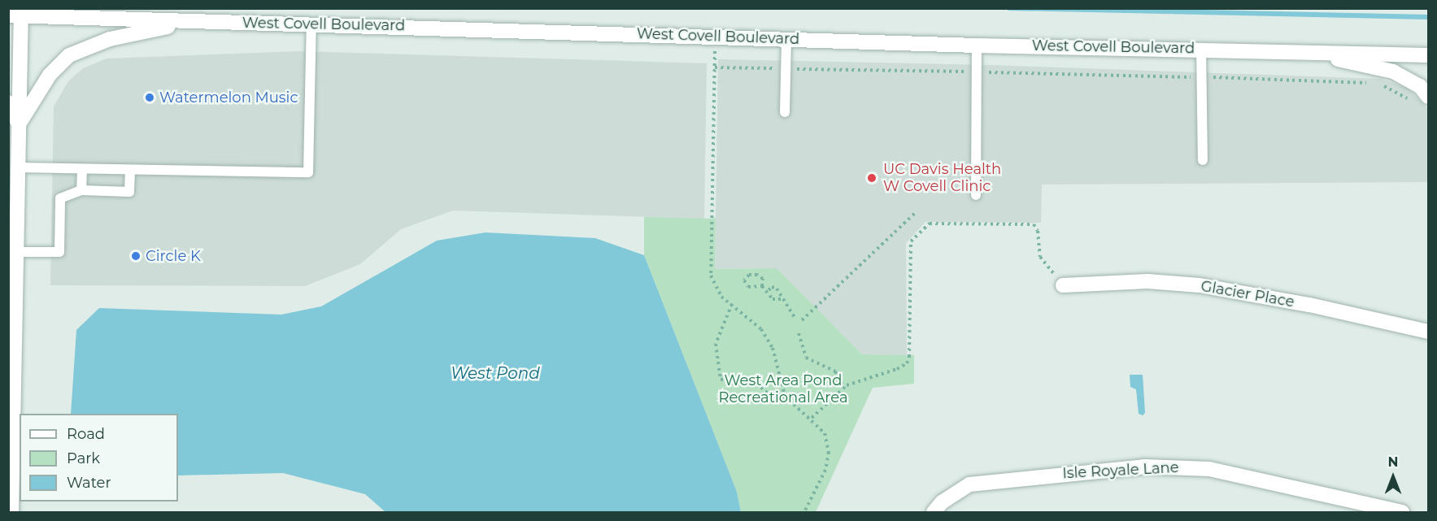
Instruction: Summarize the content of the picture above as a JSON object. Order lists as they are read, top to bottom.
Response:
{
  "streets": {
    "main road": ["West Covell Boulevard", "Glacier Place", "Isle Royale Lane"]
  },
  "water": ["West Pond"],
  "parks": ["West Area Pond Recreational Area"],
  "places": ["Watermelon Music", "UC Davis Health W Covell Clinic", "Circle K"],
  "legend": ["Road", "Park", "Water"],
  "north": "top"
}
